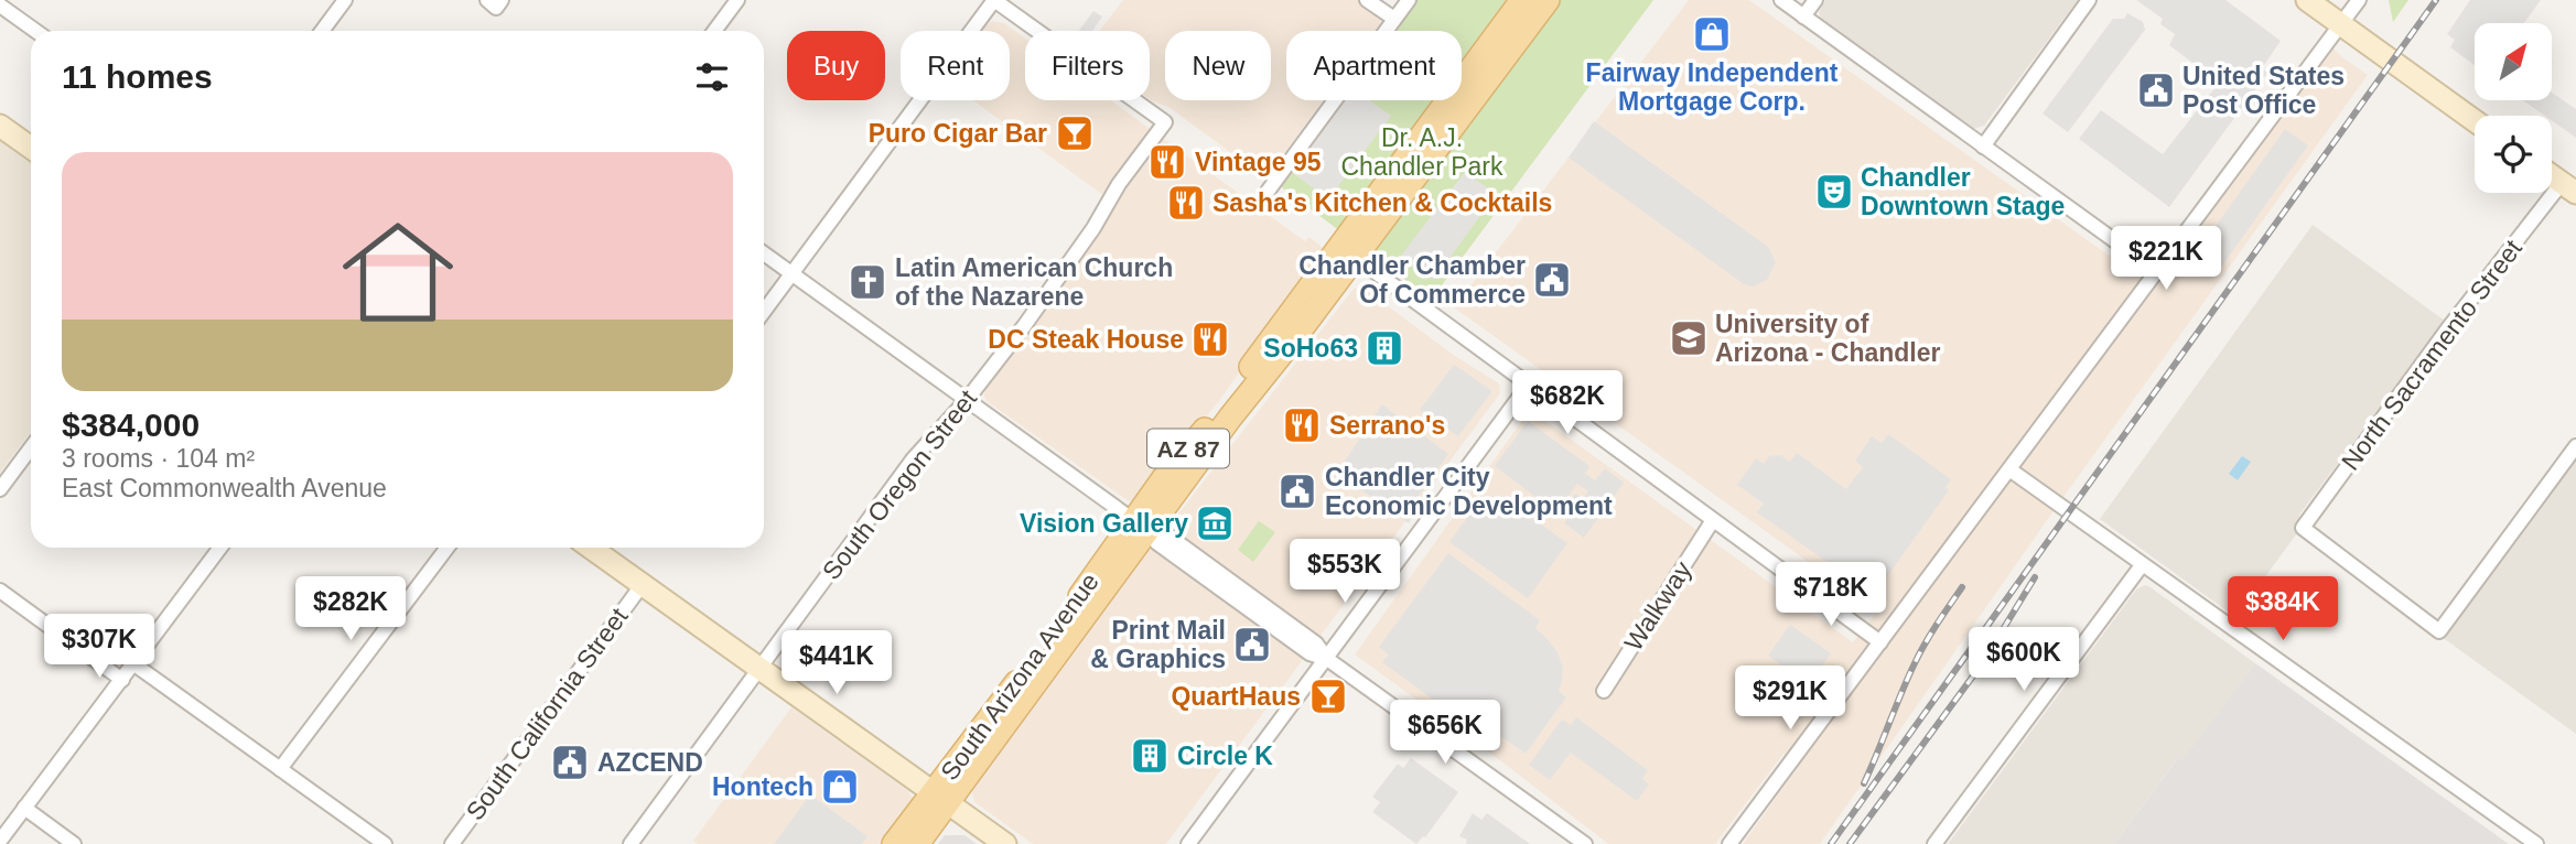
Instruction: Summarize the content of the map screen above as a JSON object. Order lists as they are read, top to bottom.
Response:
{
  "streets": {
    "main road": ["AZ 87", "South Arizona Avenue"],
    "street": [
      "North Sacramento Street",
      "South Oregon Street",
      "Walkway",
      "South California Street"
    ]
  },
  "crossings": [
    ["AZ 87", "South Arizona Avenue"]
  ],
  "parks": ["Dr. A.J. Chandler Park"],
  "places": {
    "shop": ["Fairway Independent Mortgage Corp.", "Hontech"],
    "public building": [
      "United States Post Office",
      "Chandler Chamber Of Commerce",
      "Chandler City Economic Development",
      "Print Mail & Graphics",
      "AZCEND"
    ],
    "bar": ["Puro Cigar Bar", "QuartHaus"],
    "restaurant": [
      "Vintage 95",
      "Sasha's Kitchen & Cocktails",
      "DC Steak House",
      "Serrano's"
    ],
    "theatre": ["Chandler Downtown Stage"],
    "church": ["Latin American Church of the Nazarene"],
    "school or university": ["University of Arizona - Chandler"],
    "building": ["SoHo63", "Circle K"],
    "museum": ["Vision Gallery"]
  },
  "north": "top right",
  "page": {
    "chip": [
      "Buy",
      "Rent",
      "Filters",
      "New",
      "Apartment"
    ],
    "heading": "11 homes",
    "list": [
      {
        "name": "$384,000",
        "note": "3 rooms · 104 m² · East Commonwealth Avenue"
      }
    ],
    "price": [
      "$221K",
      "$682K",
      "$553K",
      "$718K",
      "$282K",
      "$384K",
      "$307K",
      "$600K",
      "$441K",
      "$291K",
      "$656K"
    ]
  }
}
